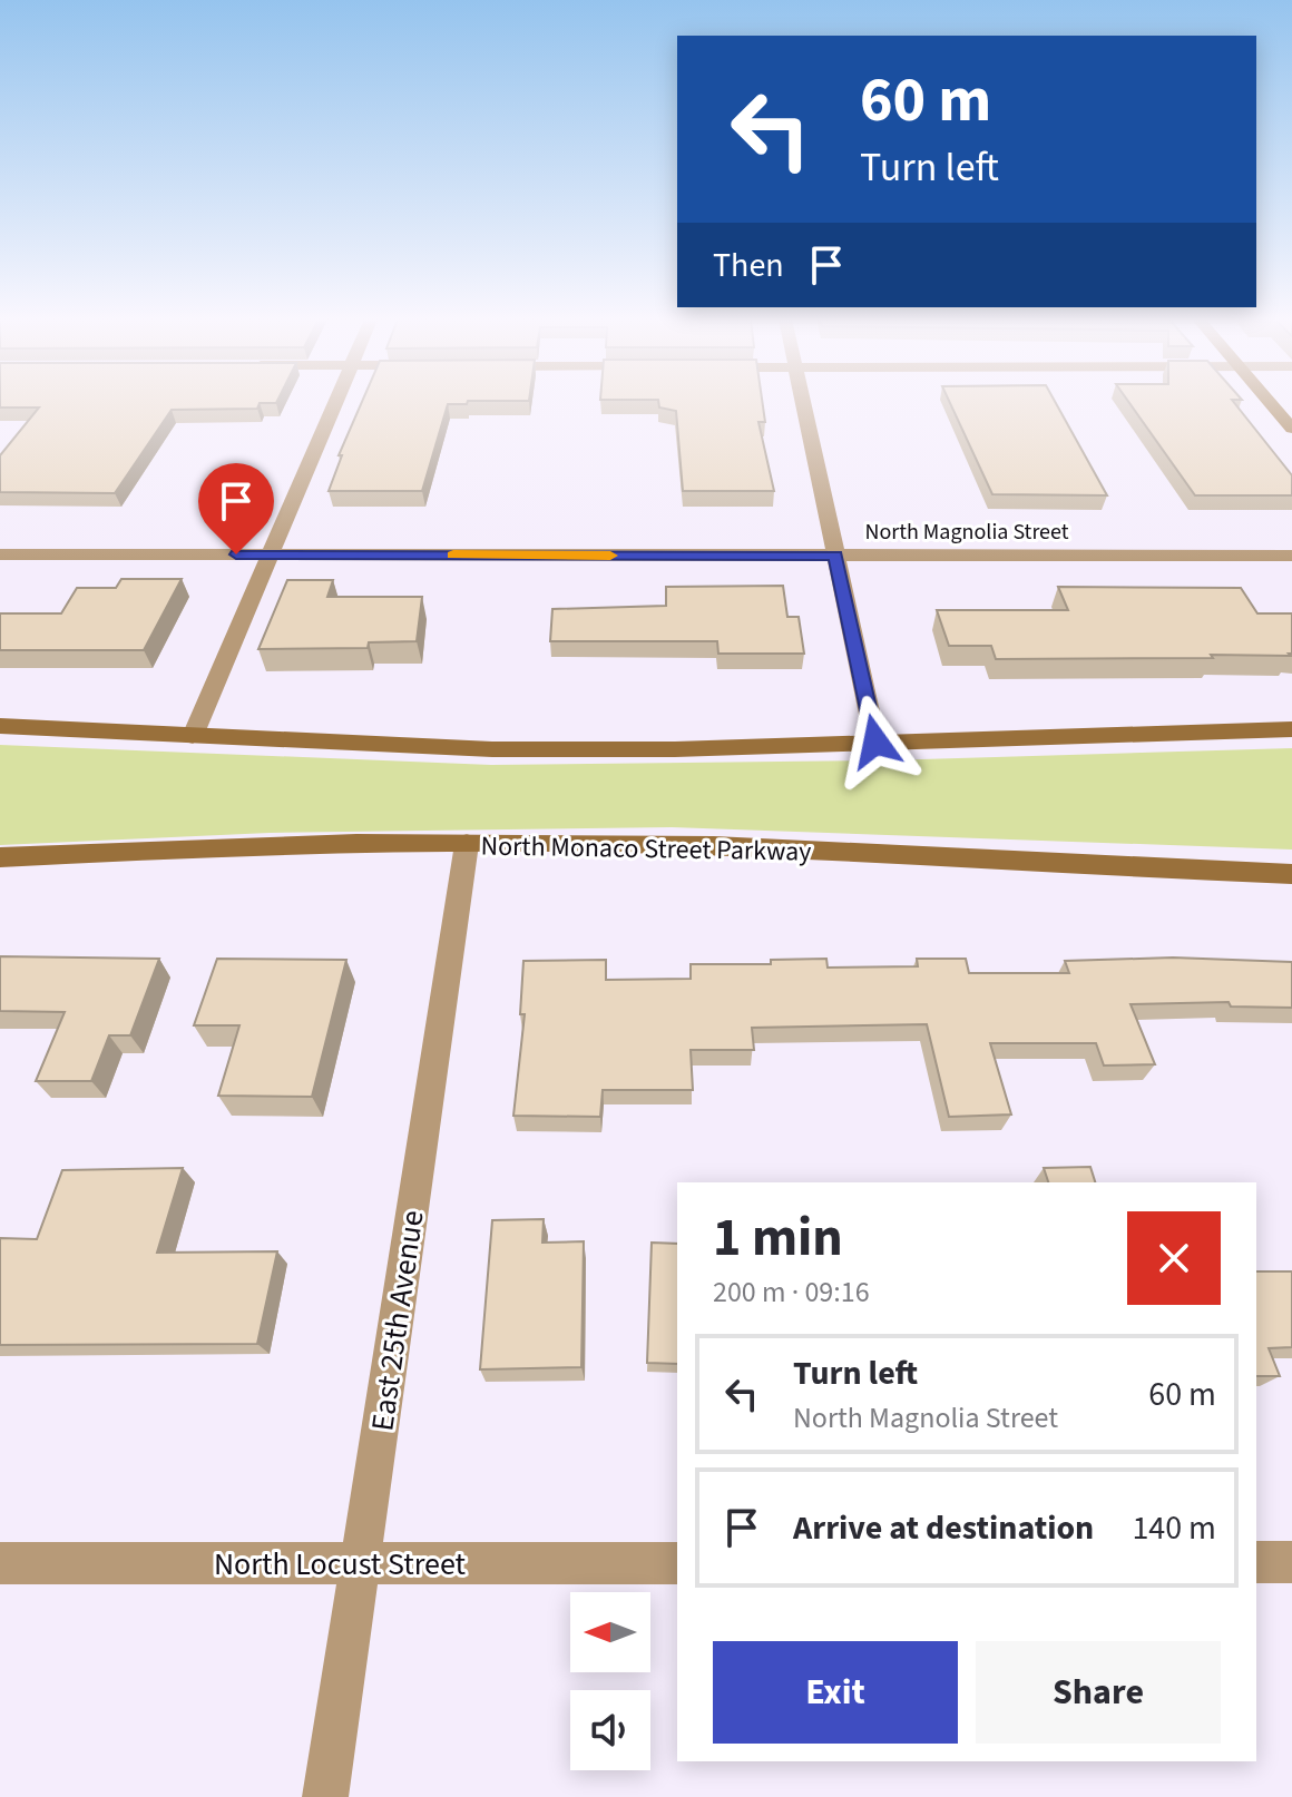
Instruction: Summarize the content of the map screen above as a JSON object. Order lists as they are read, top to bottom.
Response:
{
  "streets": {
    "main road": ["North Monaco Street Parkway"],
    "street": ["North Magnolia Street", "East 25th Avenue", "North Locust Street"]
  },
  "crossings": [
    ["North Monaco Street Parkway", "East 25th Avenue"],
    ["East 25th Avenue", "North Locust Street"]
  ],
  "north": "left",
  "page": {
    "turn": ["60 m", "Turn left"],
    "then": "Then",
    "heading": ["1 min", "200 m · 09:16"],
    "list": [
      {
        "name": "Turn left",
        "note": "North Magnolia Street",
        "value": "60 m"
      },
      {
        "name": "Arrive at destination",
        "value": "140 m"
      }
    ],
    "buttons": ["Exit", "Share"]
  }
}
